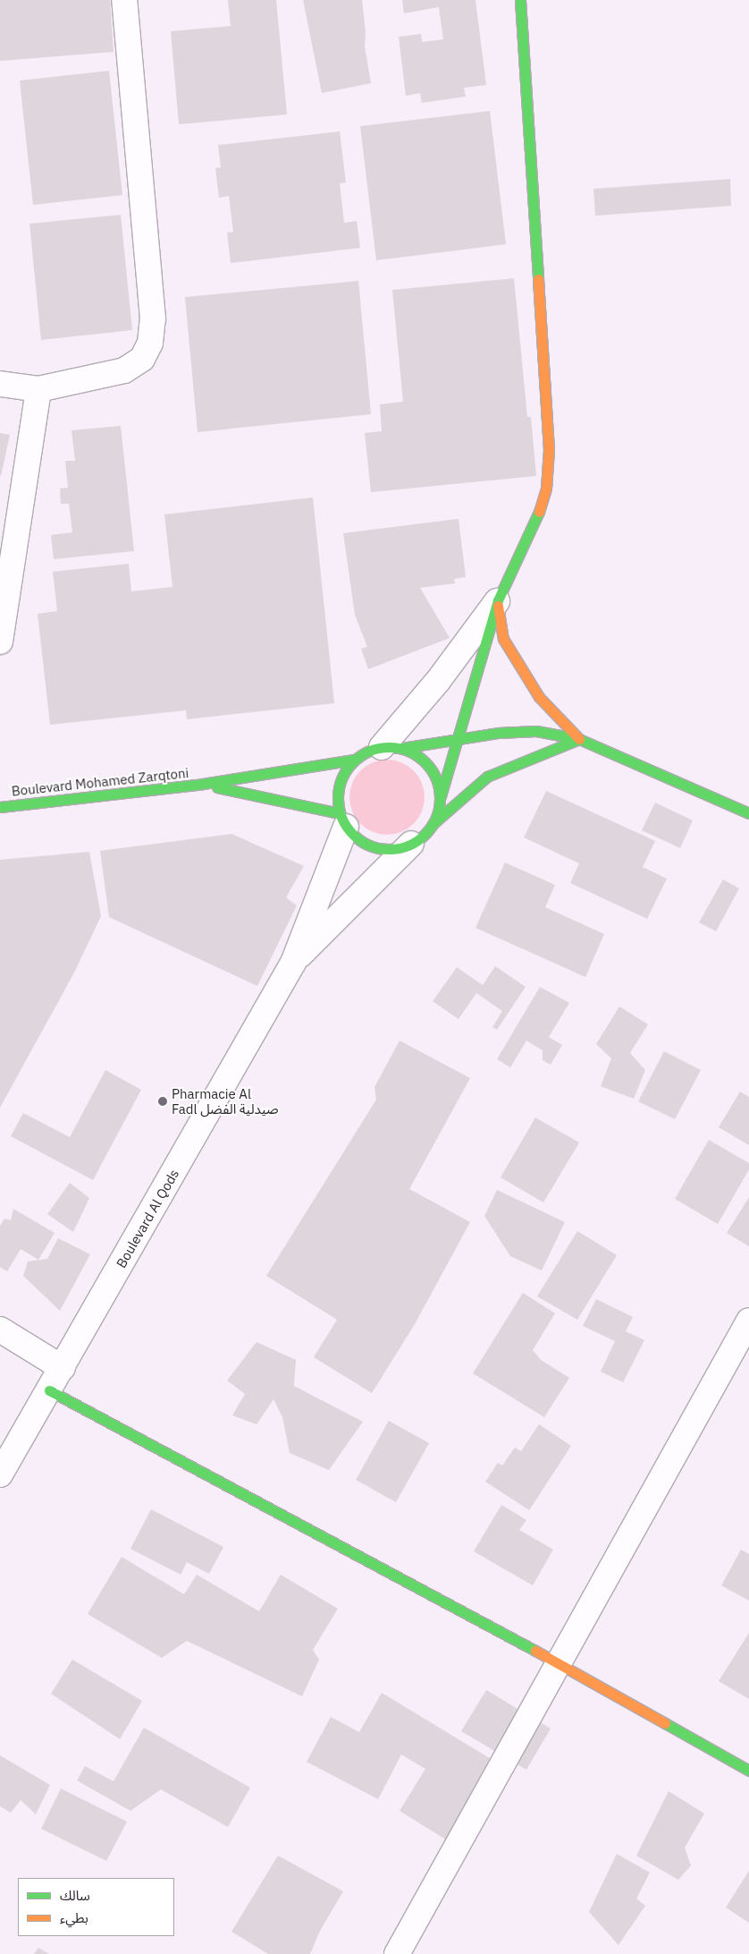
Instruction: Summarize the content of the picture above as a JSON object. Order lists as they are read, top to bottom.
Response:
{
  "streets": {
    "street": ["Boulevard Mohamed Zarqtoni", "Boulevard Al Qods"]
  },
  "places": ["Pharmacie Al Fadl صيدلية الفضل"],
  "legend": ["سالك", "بطيء"]
}
